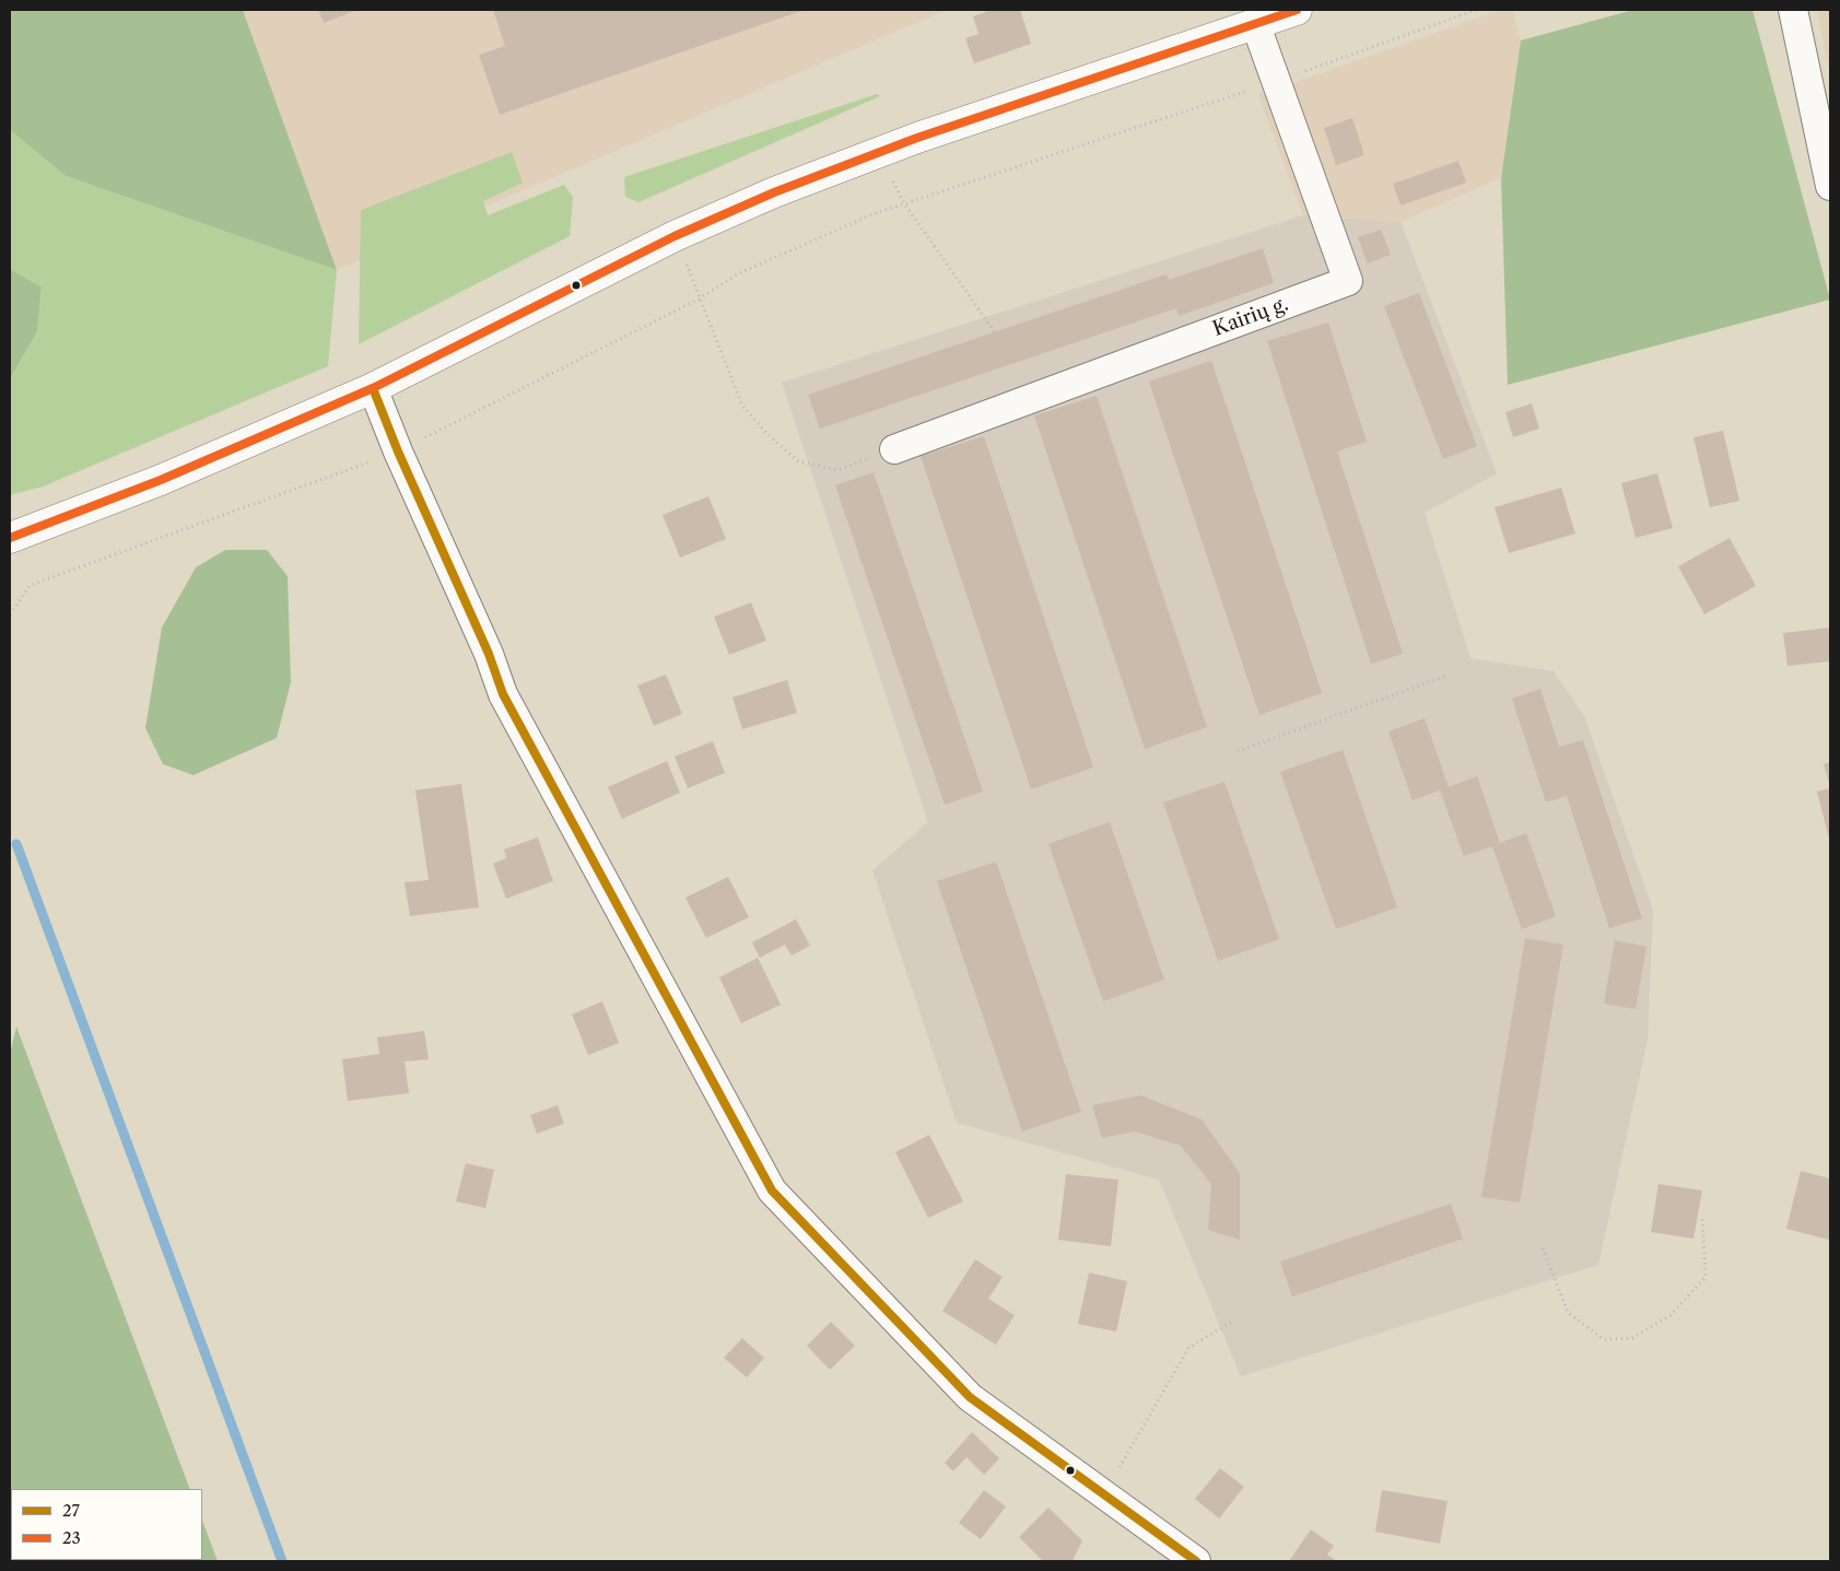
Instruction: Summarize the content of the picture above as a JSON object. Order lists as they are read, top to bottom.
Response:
{
  "streets": {
    "street": ["Kairių g."]
  },
  "lines": ["transit line 23", "transit line 27"],
  "legend": ["27", "23"]
}
